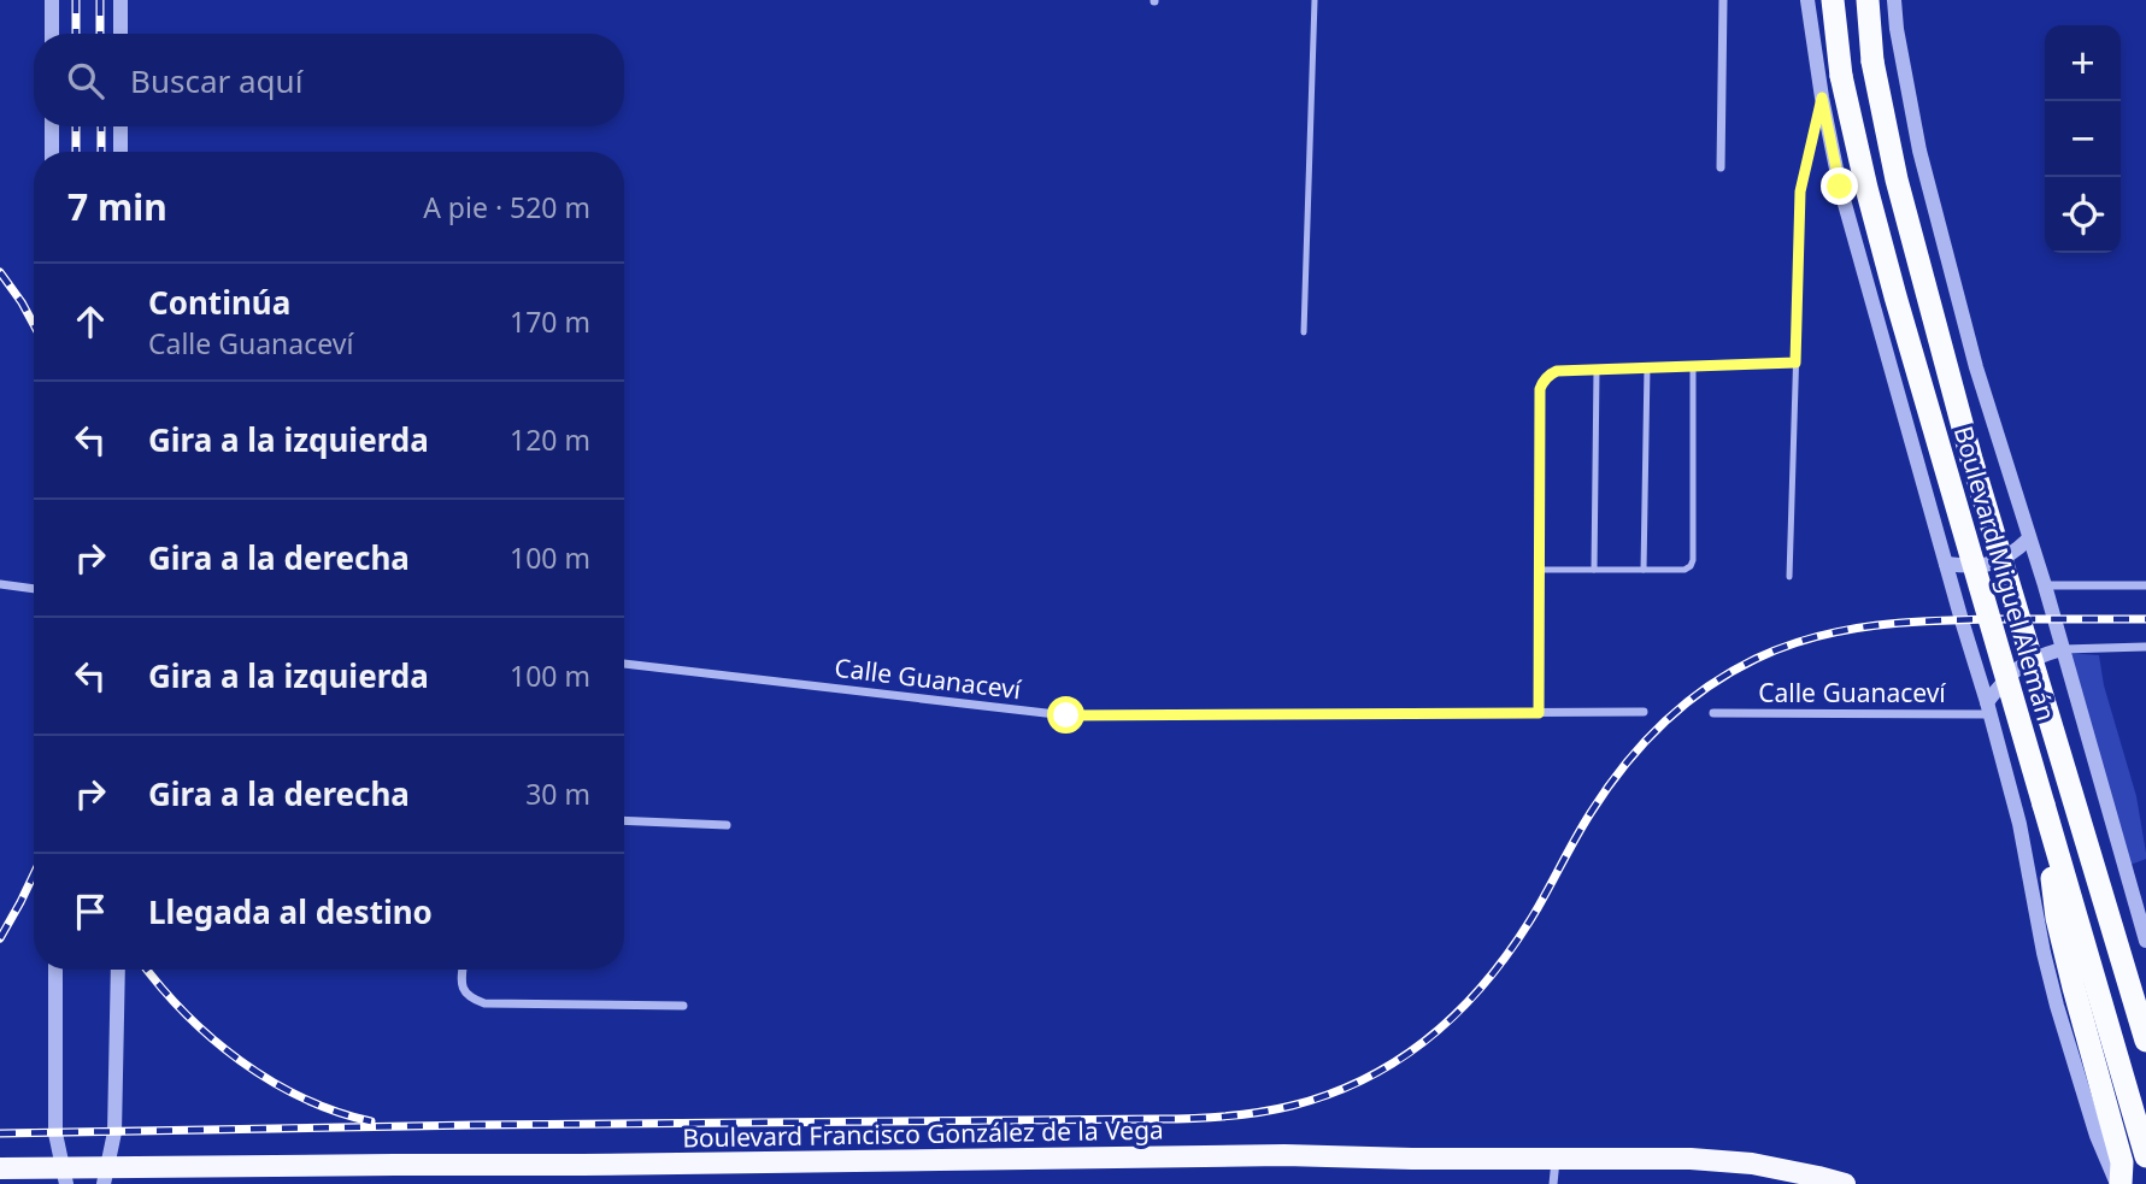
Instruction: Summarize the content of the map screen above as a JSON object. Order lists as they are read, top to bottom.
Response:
{
  "streets": {
    "highway": ["Boulevard Miguel Alemán"],
    "main road": ["Boulevard Francisco González de la Vega"],
    "street": ["Calle Guanaceví"]
  },
  "page": {
    "map_buttons": ["+", "−"],
    "search": "Buscar aquí",
    "heading": ["7 min", "A pie · 520 m"],
    "list": [
      ["Continúa", "Calle Guanaceví", "170 m"],
      ["Gira a la izquierda", "120 m"],
      ["Gira a la derecha", "100 m"],
      ["Gira a la izquierda", "100 m"],
      ["Gira a la derecha", "30 m"],
      "Llegada al destino"
    ]
  }
}
